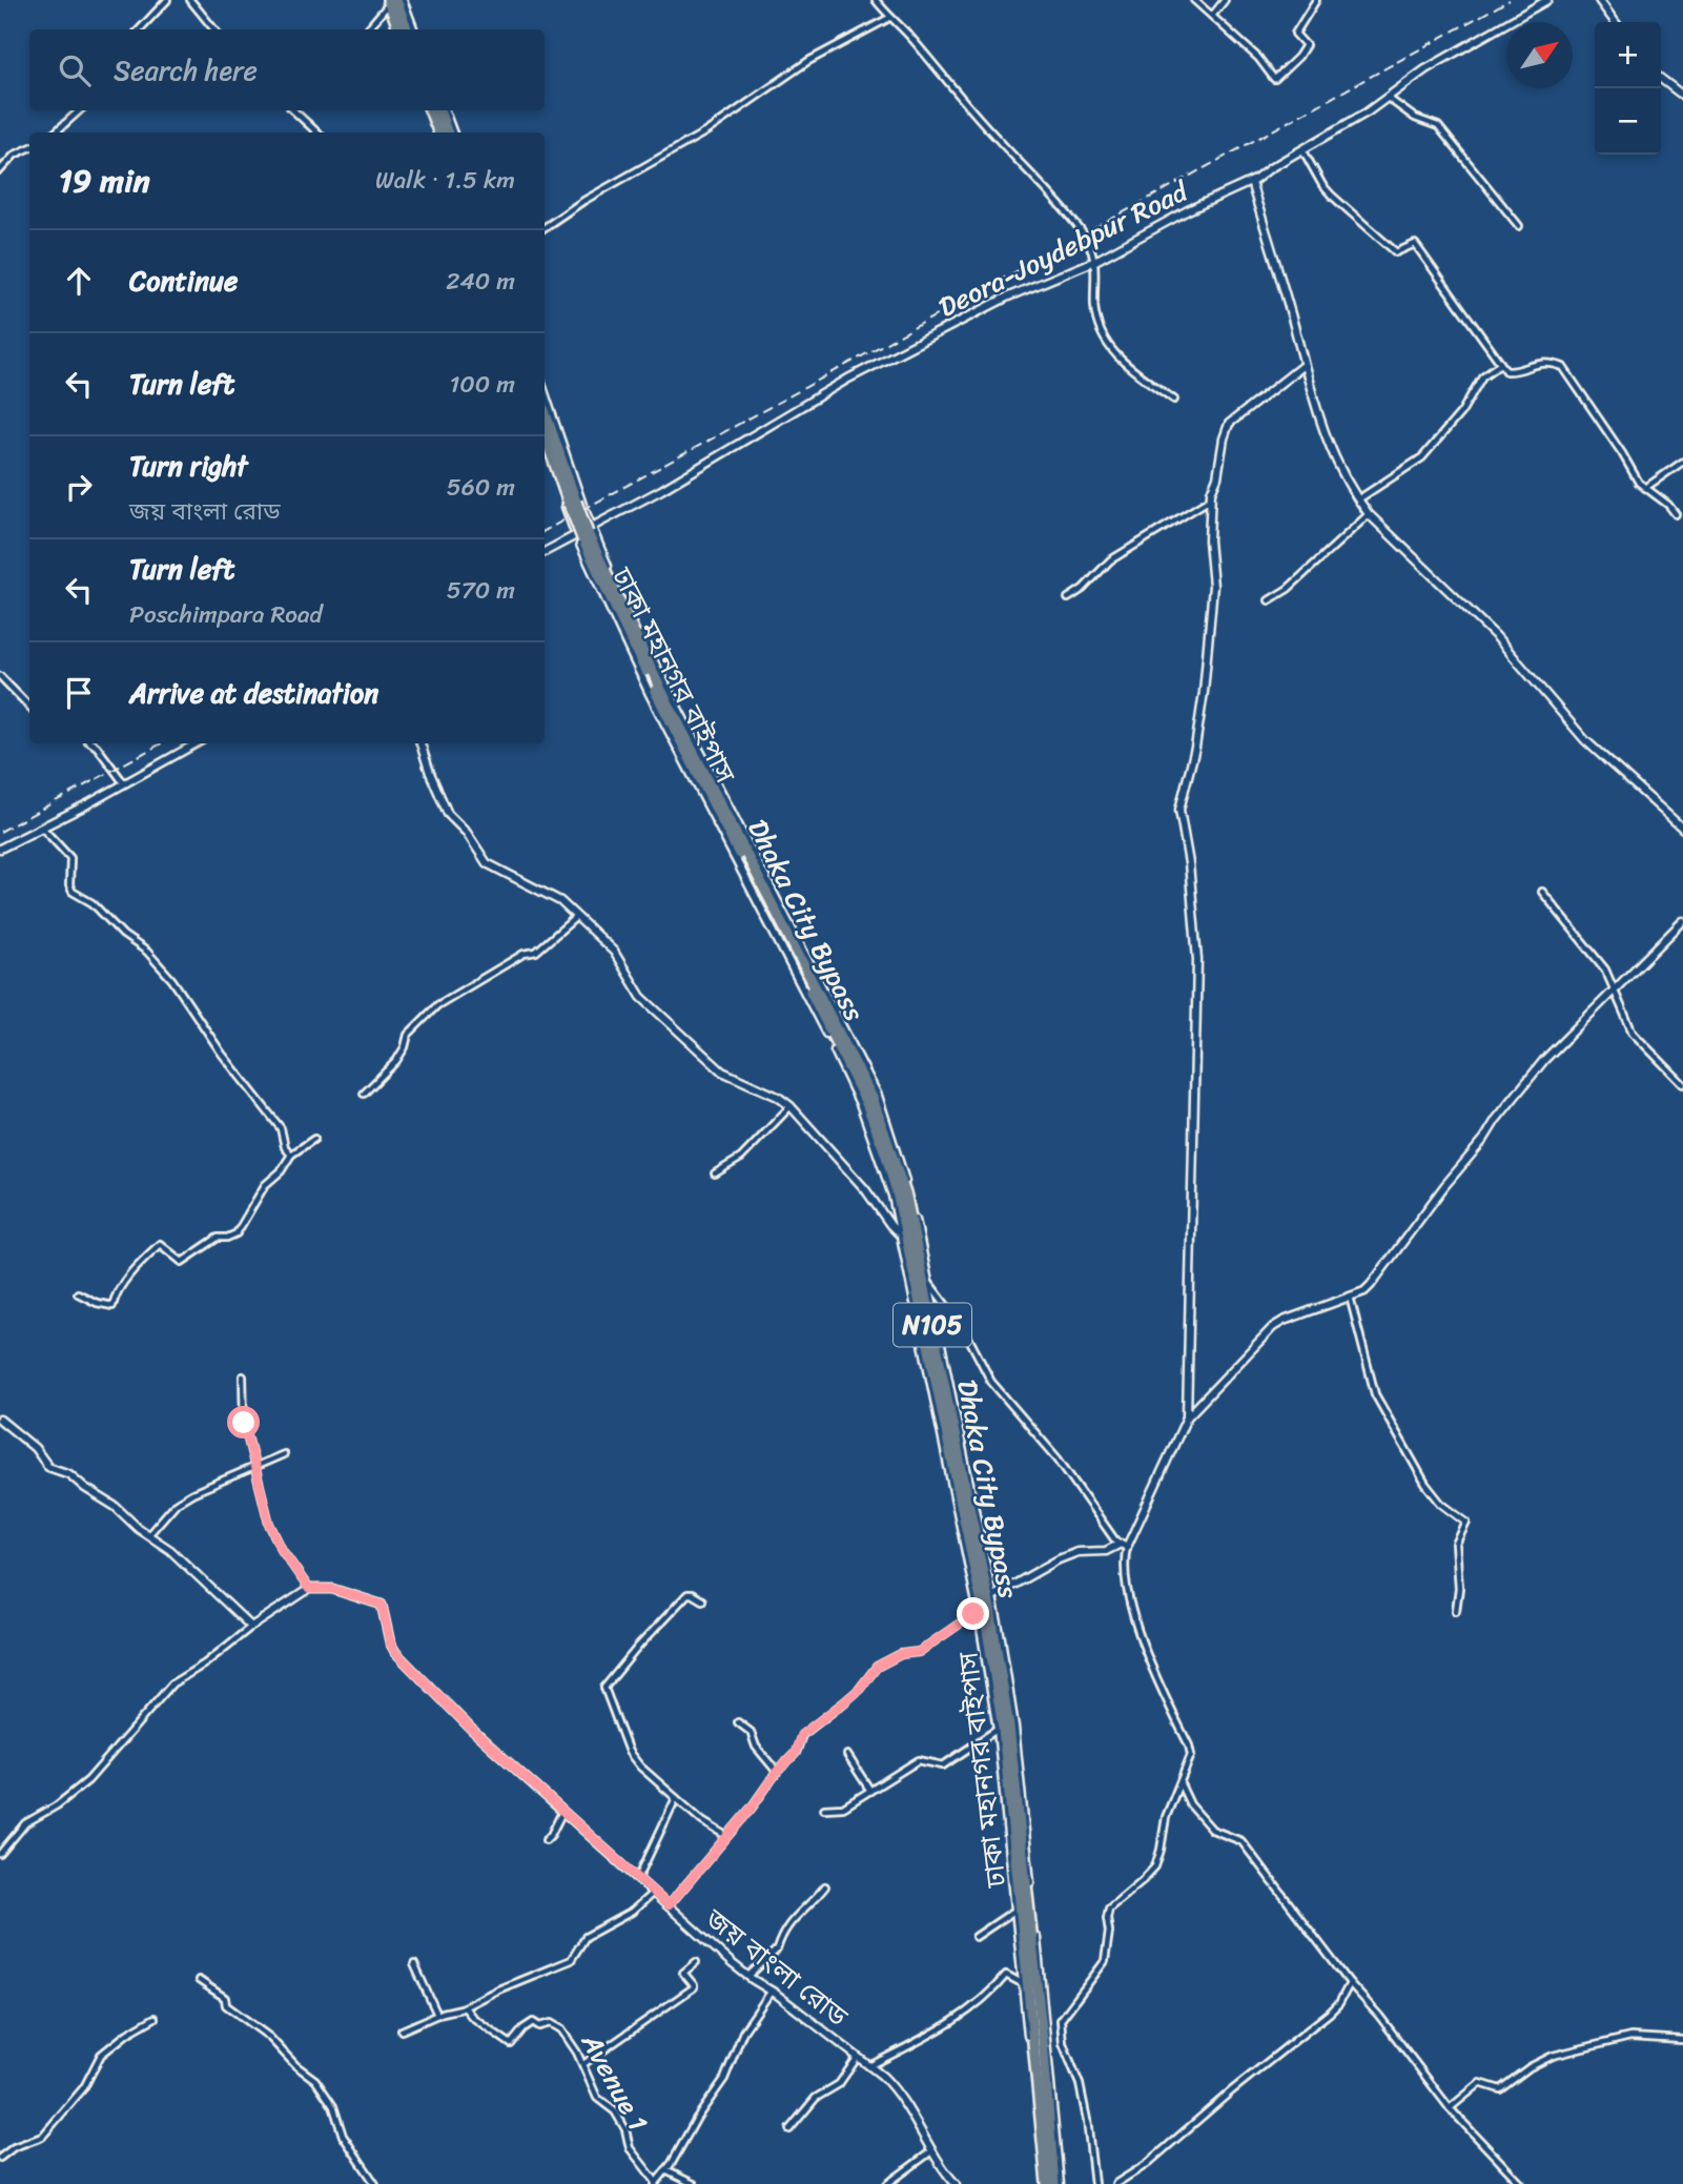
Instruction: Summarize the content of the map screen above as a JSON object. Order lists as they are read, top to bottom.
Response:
{
  "streets": {
    "highway": ["ঢাকা মহানগর বাইপাস", "Dhaka City Bypass", "N105"],
    "street": ["Deora-Joydebpur Road", "জয় বাংলা রোড", "Avenue 1"]
  },
  "crossings": [
    ["Deora-Joydebpur Road", "ঢাকা মহানগর বাইপাস"],
    ["Deora-Joydebpur Road", "Dhaka City Bypass"],
    ["ঢাকা মহানগর বাইপাস", "Dhaka City Bypass"],
    ["ঢাকা মহানগর বাইপাস", "N105"]
  ],
  "north": "top right",
  "page": {
    "map_buttons": ["+", "−"],
    "search": "Search here",
    "heading": ["19 min", "Walk · 1.5 km"],
    "list": [
      ["Continue", "240 m"],
      ["Turn left", "100 m"],
      ["Turn right", "জয় বাংলা রোড", "560 m"],
      ["Turn left", "Poschimpara Road", "570 m"],
      "Arrive at destination"
    ]
  }
}
